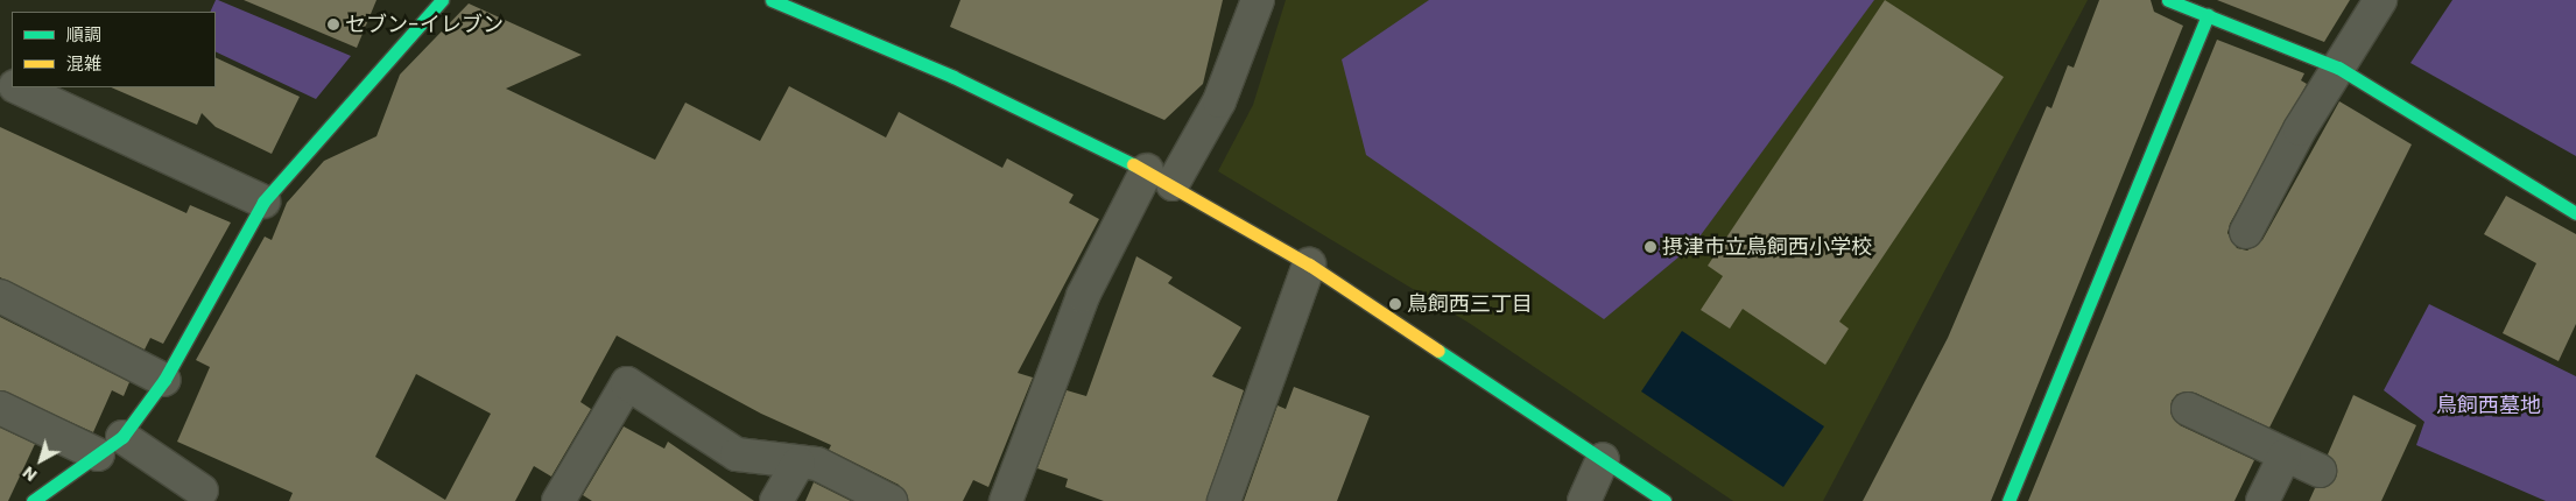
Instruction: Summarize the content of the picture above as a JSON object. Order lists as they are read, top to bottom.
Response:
{
  "parks": ["鳥飼西墓地"],
  "places": ["セブン-イレブン", "摂津市立鳥飼西小学校", "鳥飼西三丁目"],
  "legend": ["順調", "混雑"],
  "north": "bottom left"
}
